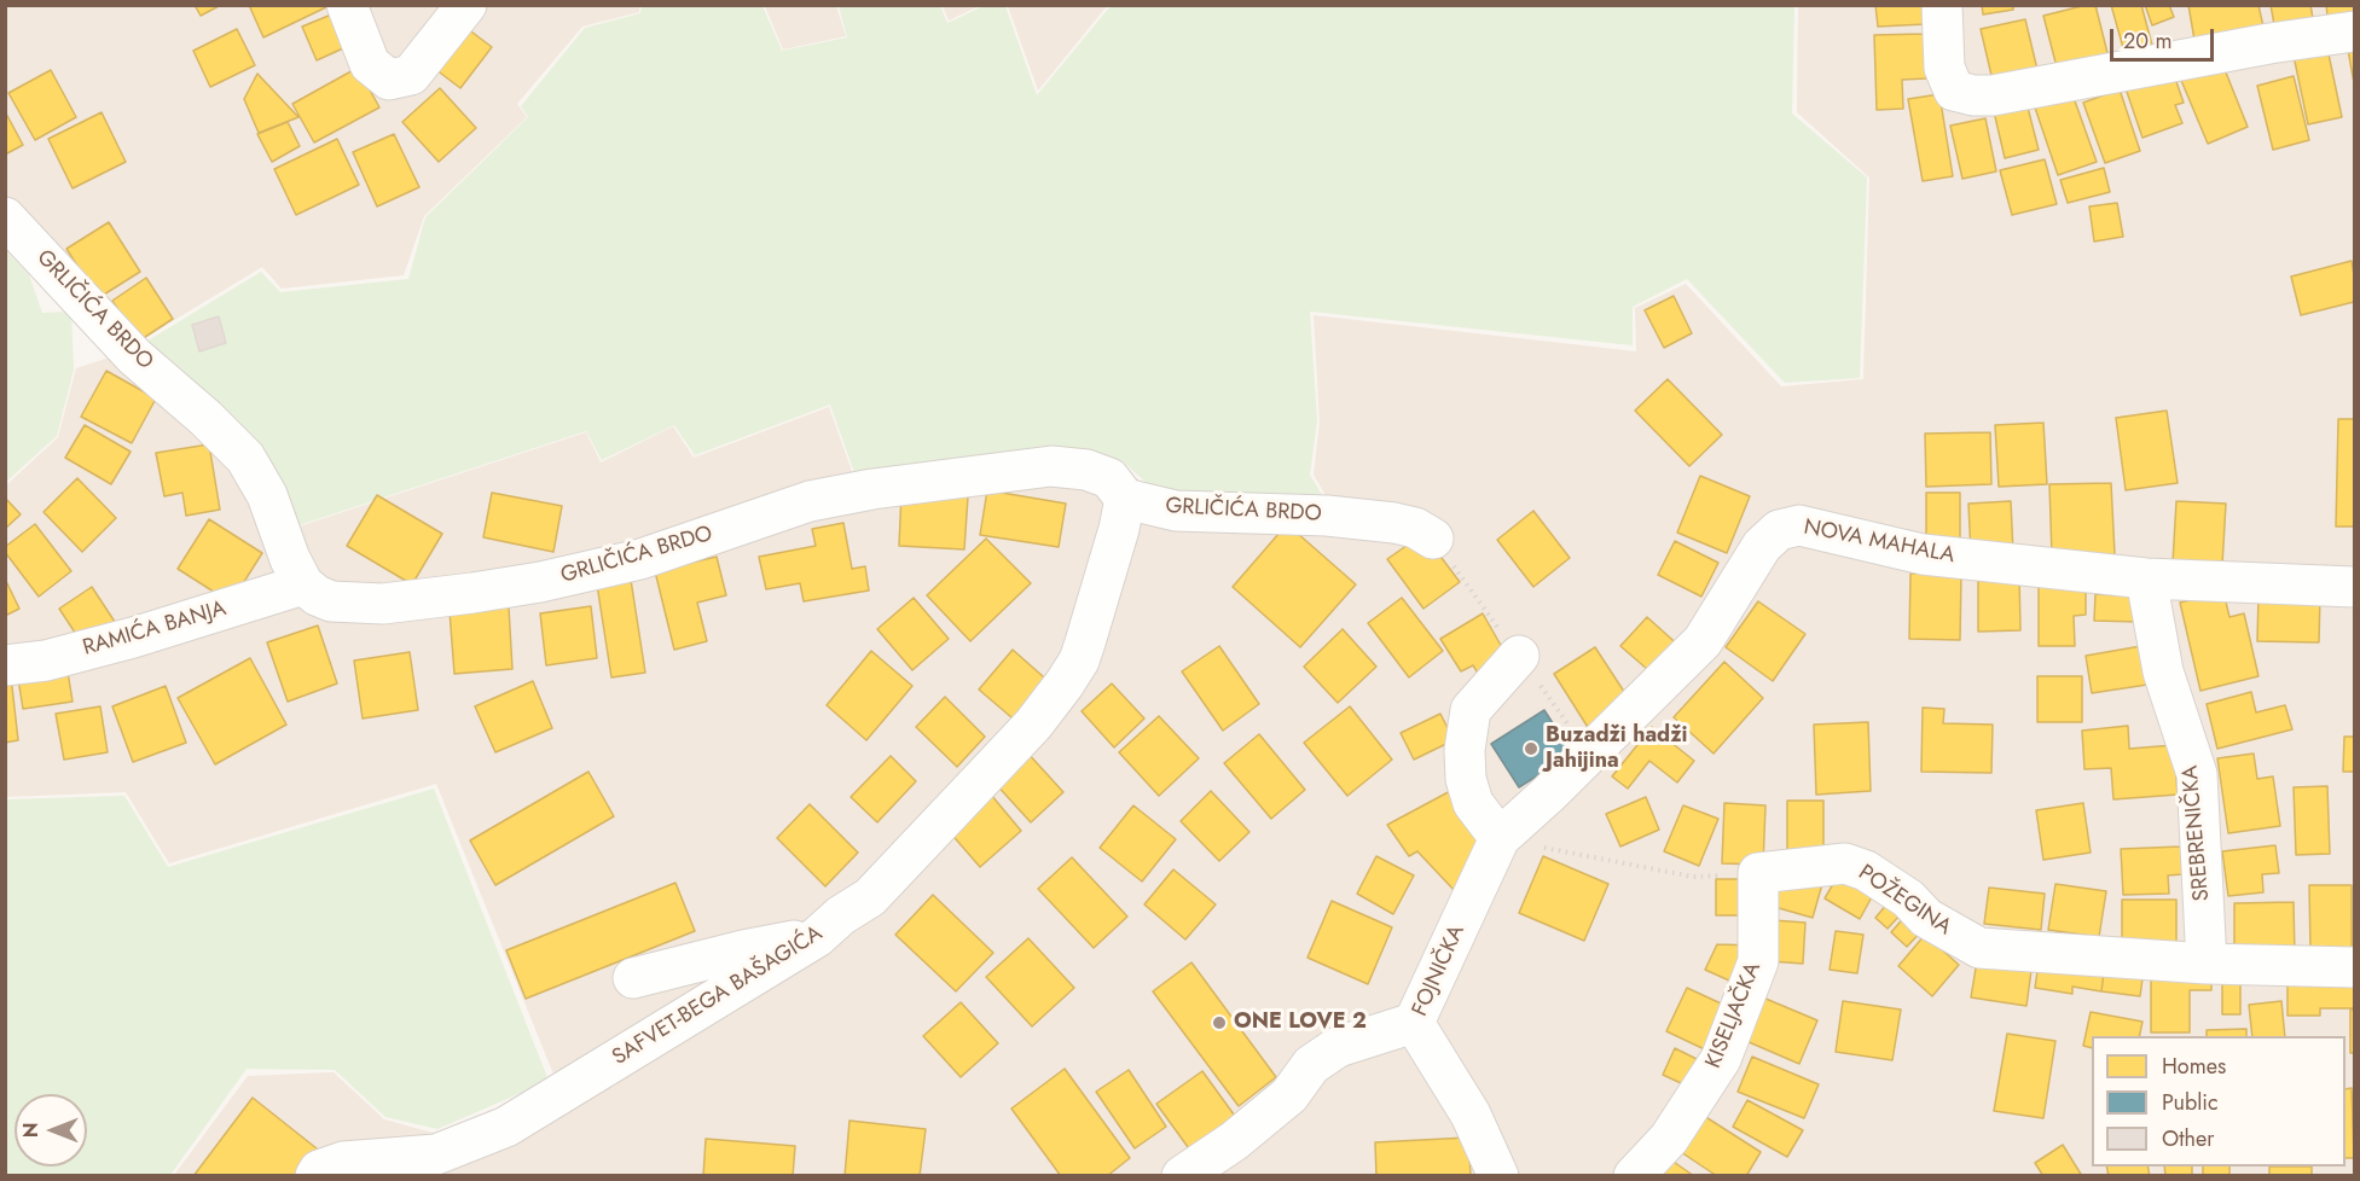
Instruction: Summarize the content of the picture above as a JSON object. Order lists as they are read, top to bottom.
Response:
{
  "streets": {
    "street": [
      "GRLIČIĆA BRDO",
      "NOVA MAHALA",
      "RAMIĆA BANJA",
      "SREBRENIČKA",
      "POŽEGINA",
      "FOJNIČKA",
      "SAFVET-BEGA BAŠAGIĆA",
      "KISELJAČKA"
    ]
  },
  "crossings": [
    ["GRLIČIĆA BRDO", "RAMIĆA BANJA"],
    ["GRLIČIĆA BRDO", "SAFVET-BEGA BAŠAGIĆA"],
    ["NOVA MAHALA", "SREBRENIČKA"],
    ["NOVA MAHALA", "FOJNIČKA"],
    ["SREBRENIČKA", "POŽEGINA"],
    ["POŽEGINA", "KISELJAČKA"]
  ],
  "places": ["Buzadži hadži Jahijina", "ONE LOVE 2"],
  "legend": ["Homes", "Public", "Other"],
  "scale_bar": "20 m",
  "north": "left"
}
